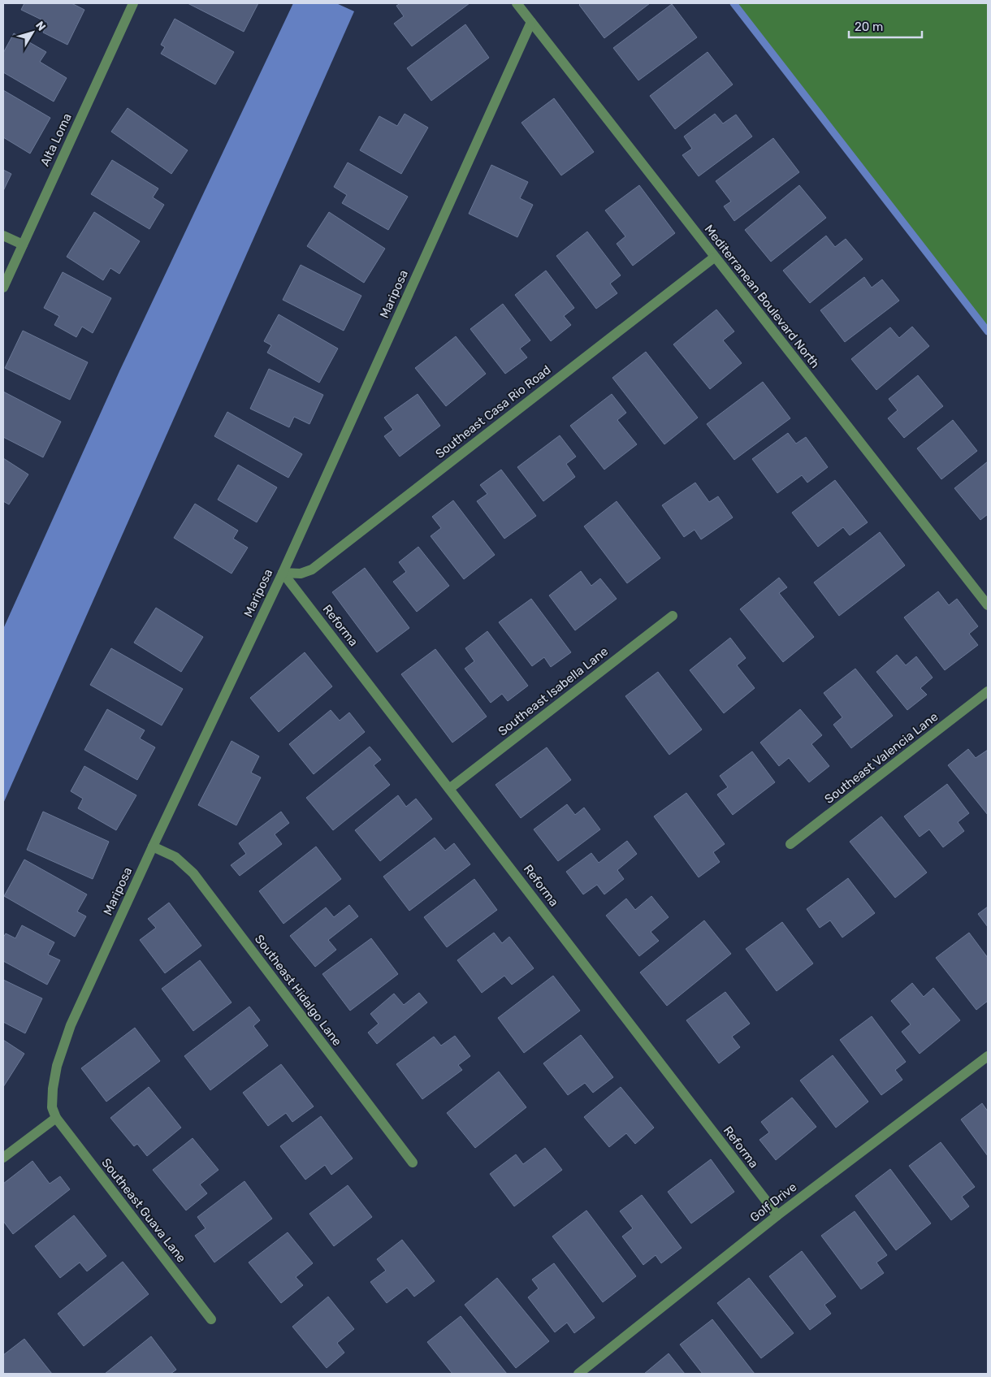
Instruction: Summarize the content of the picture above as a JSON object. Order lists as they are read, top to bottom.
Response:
{
  "streets": {
    "street": [
      "Alta Loma",
      "Mariposa",
      "Mediterranean Boulevard North",
      "Southeast Casa Rio Road",
      "Reforma",
      "Southeast Isabella Lane",
      "Southeast Valencia Lane",
      "Southeast Hidalgo Lane",
      "Golf Drive",
      "Southeast Guava Lane"
    ]
  },
  "crossings": [
    ["Mariposa", "Mediterranean Boulevard North"],
    ["Mariposa", "Southeast Casa Rio Road"],
    ["Mariposa", "Reforma"],
    ["Mariposa", "Southeast Hidalgo Lane"],
    ["Mariposa", "Southeast Guava Lane"],
    ["Mediterranean Boulevard North", "Southeast Casa Rio Road"],
    ["Southeast Casa Rio Road", "Reforma"],
    ["Reforma", "Southeast Isabella Lane"],
    ["Reforma", "Golf Drive"]
  ],
  "scale_bar": "20 m",
  "north": "top right"
}
